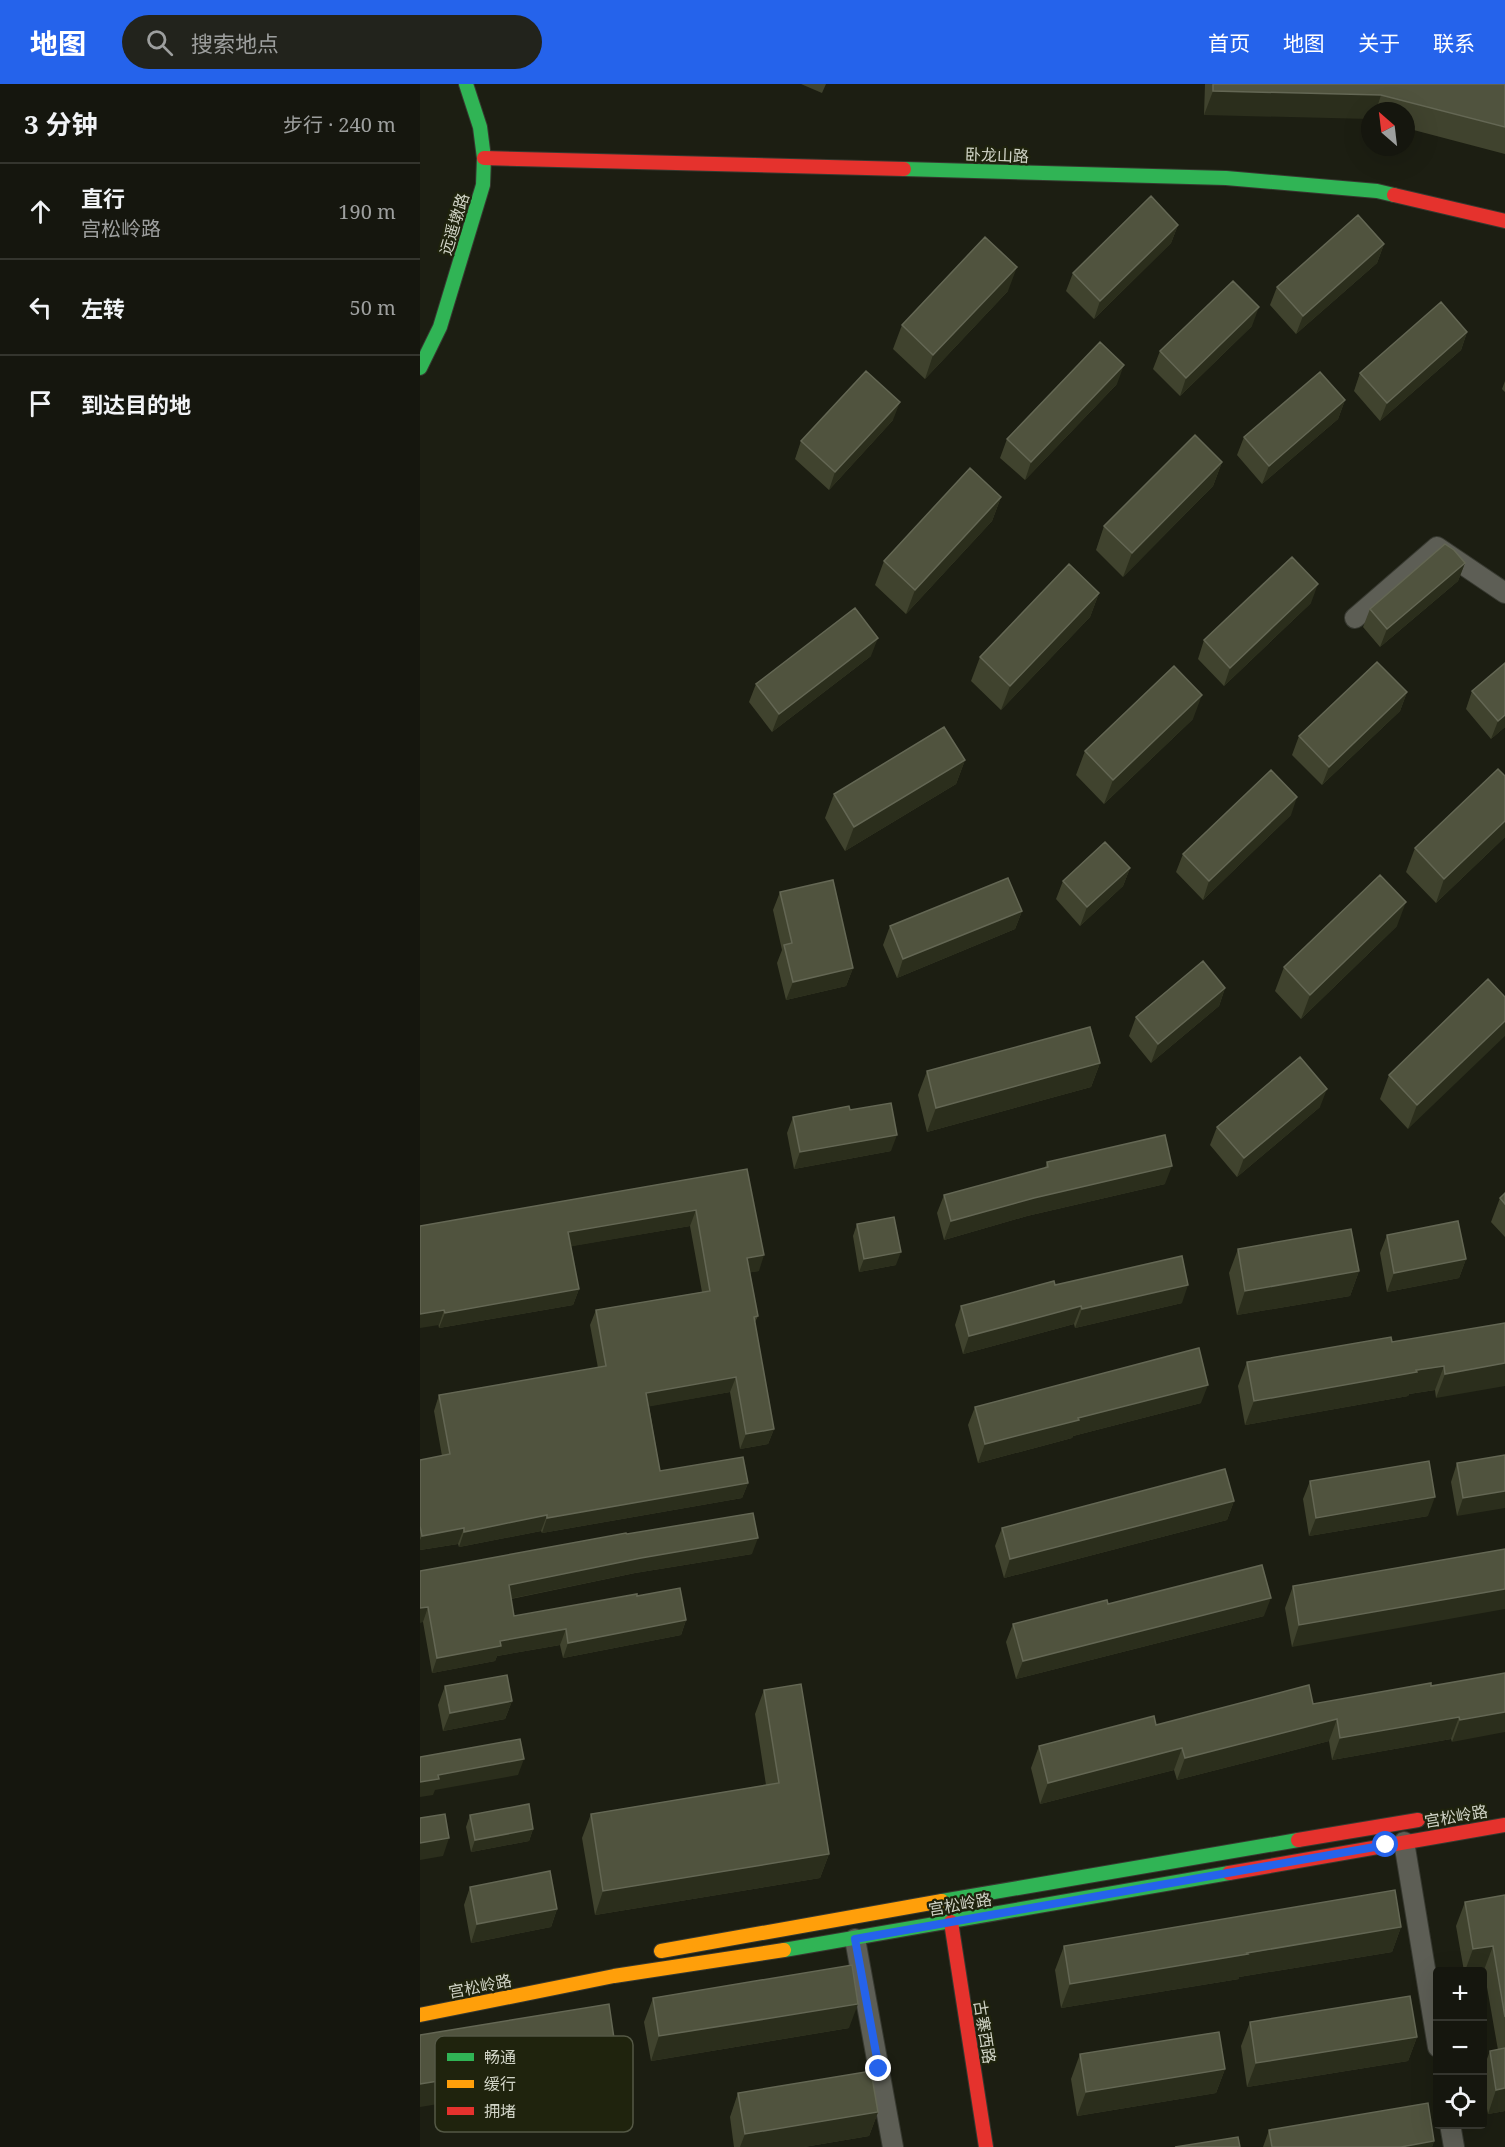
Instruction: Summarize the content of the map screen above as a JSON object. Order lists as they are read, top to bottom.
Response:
{
  "streets": {
    "main road": [
      "卧龙山路",
      "远遥墩路",
      "宫松岭路",
      "古寨西路"
    ]
  },
  "crossings": [
    ["卧龙山路", "远遥墩路"],
    ["宫松岭路", "古寨西路"]
  ],
  "legend": ["畅通", "缓行", "拥堵"],
  "north": "top left",
  "page": {
    "header": "地图",
    "search": "搜索地点",
    "nav": [
      "首页",
      "地图",
      "关于",
      "联系"
    ],
    "heading": ["3 分钟", "步行 · 240 m"],
    "list": [
      ["直行", "宫松岭路", "190 m"],
      ["左转", "50 m"],
      "到达目的地"
    ],
    "map_buttons": ["+", "−"]
  }
}
